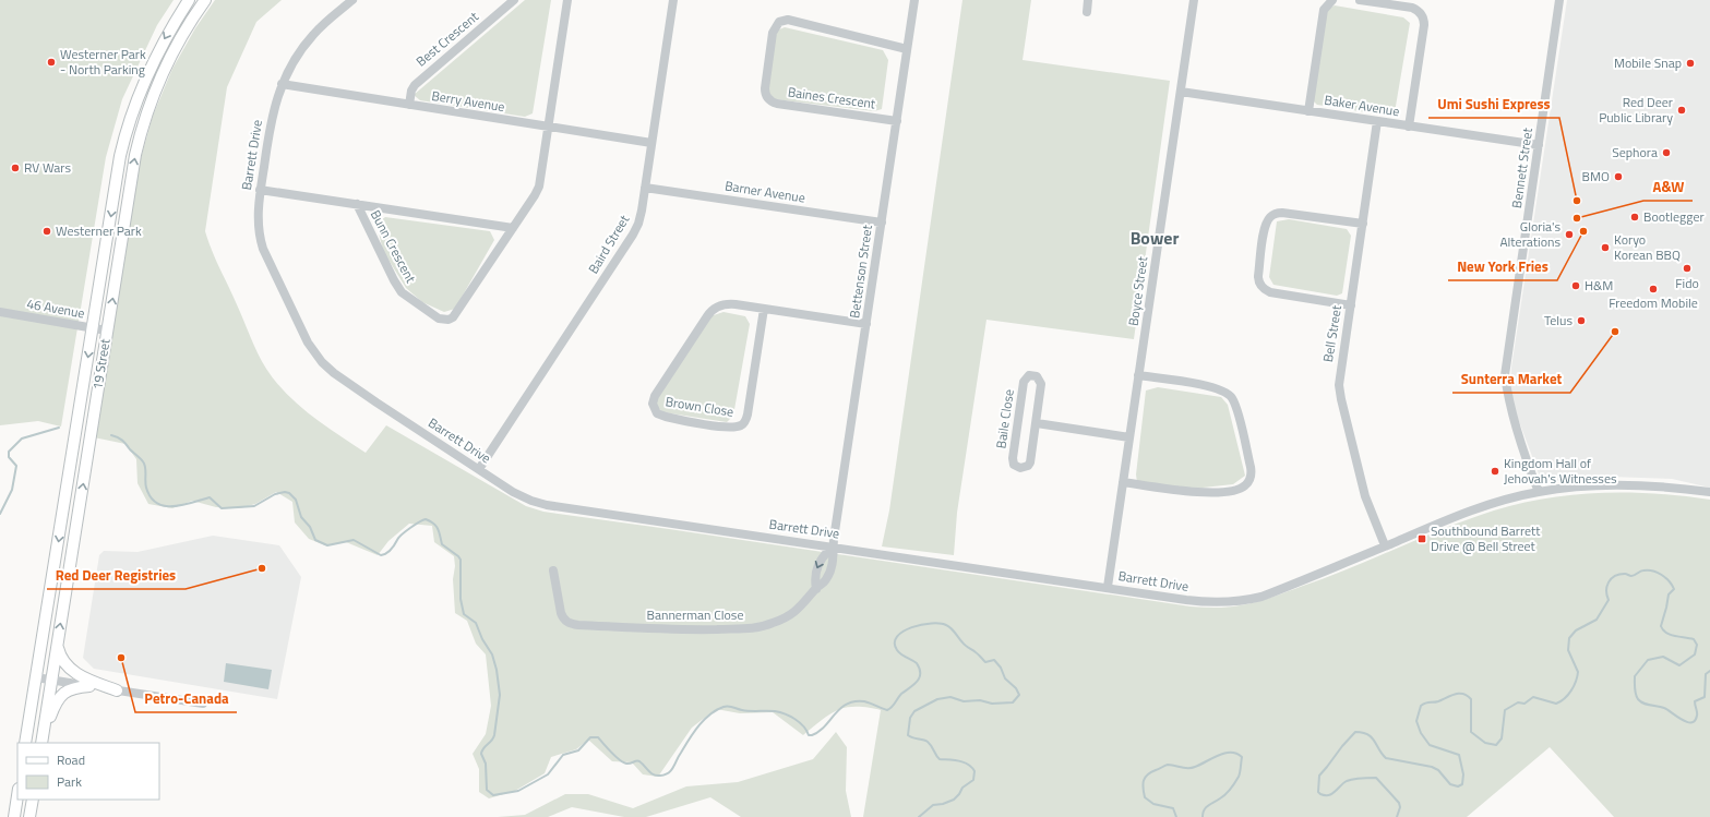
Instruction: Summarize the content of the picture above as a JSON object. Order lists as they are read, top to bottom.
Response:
{
  "streets": {
    "main road": ["19 Street"],
    "street": [
      "Best Crescent",
      "Baines Crescent",
      "Berry Avenue",
      "Baker Avenue",
      "Barrett Drive",
      "Bennett Street",
      "Barner Avenue",
      "Baird Street",
      "Bunn Crescent",
      "Bettenson Street",
      "Boyce Street",
      "46 Avenue",
      "Bell Street",
      "Brown Close",
      "Baile Close",
      "Bannerman Close"
    ]
  },
  "crossings": [
    ["Best Crescent", "Berry Avenue"],
    ["Baines Crescent", "Bettenson Street"],
    ["Berry Avenue", "Barrett Drive"],
    ["Berry Avenue", "Baird Street"],
    ["Berry Avenue", "Bunn Crescent"],
    ["Baker Avenue", "Bennett Street"],
    ["Baker Avenue", "Boyce Street"],
    ["Baker Avenue", "Bell Street"],
    ["Barrett Drive", "Bennett Street"],
    ["Barrett Drive", "Baird Street"],
    ["Barrett Drive", "Bunn Crescent"],
    ["Barrett Drive", "Bettenson Street"],
    ["Barrett Drive", "Boyce Street"],
    ["Barrett Drive", "Bell Street"],
    ["Barrett Drive", "Bannerman Close"],
    ["Barner Avenue", "Baird Street"],
    ["Barner Avenue", "Bettenson Street"],
    ["Bettenson Street", "Brown Close"],
    ["Bettenson Street", "Bannerman Close"],
    ["46 Avenue", "19 Street"]
  ],
  "districts": ["Bower"],
  "places": {
    "other": [
      "Westerner Park - North Parking",
      "Mobile Snap",
      "Red Deer Public Library",
      "Sephora",
      "RV Wars",
      "BMO",
      "Umi Sushi Express",
      "Bootlegger",
      "A&W",
      "Westerner Park",
      "New York Fries",
      "Gloria's Alterations",
      "Koryo Korean BBQ",
      "Fido",
      "H&M",
      "Freedom Mobile",
      "Telus",
      "Sunterra Market",
      "Kingdom Hall of Jehovah's Witnesses",
      "Red Deer Registries",
      "Petro-Canada"
    ],
    "transit": ["Southbound Barrett Drive @ Bell Street"]
  },
  "legend": ["Road", "Park"]
}
